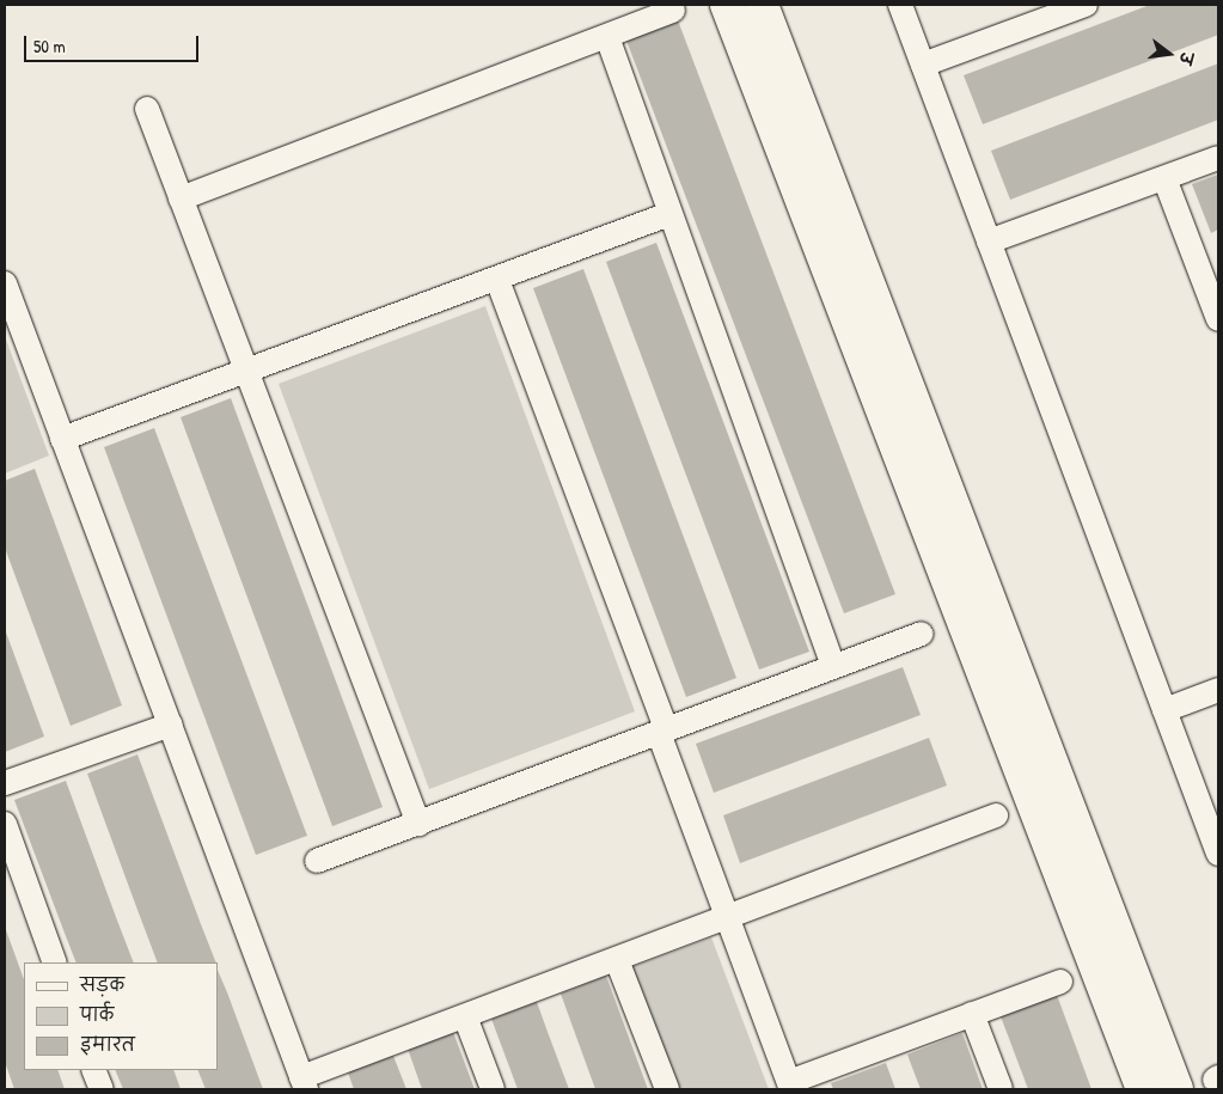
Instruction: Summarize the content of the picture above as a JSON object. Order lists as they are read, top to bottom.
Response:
{
  "legend": ["सड़क", "पार्क", "इमारत"],
  "scale_bar": "50 m",
  "north": "right"
}
